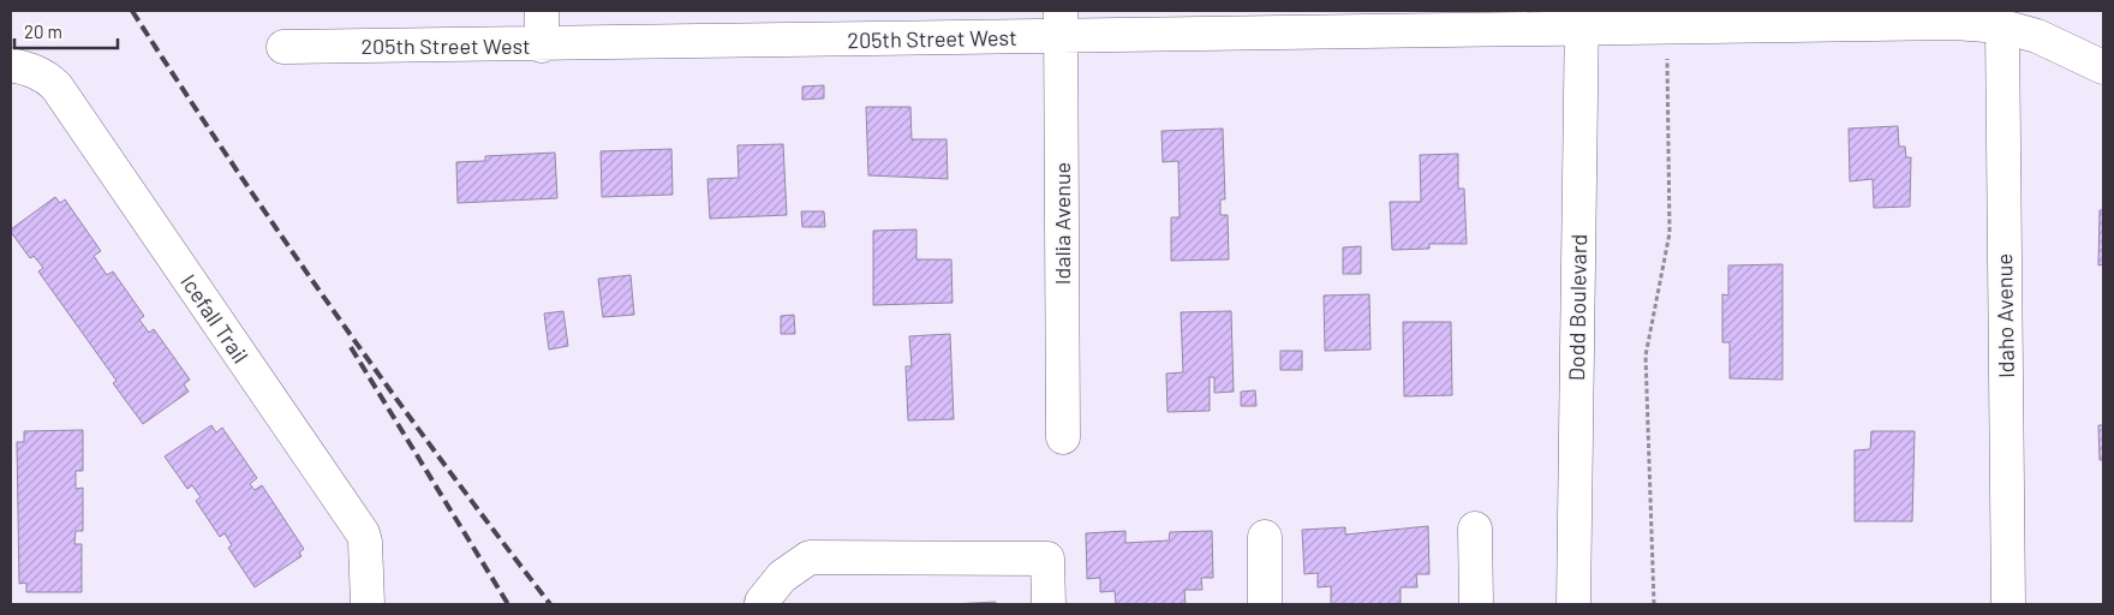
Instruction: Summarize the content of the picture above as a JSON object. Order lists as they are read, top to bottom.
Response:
{
  "streets": {
    "street": [
      "205th Street West",
      "Idalia Avenue",
      "Dodd Boulevard",
      "Idaho Avenue",
      "Icefall Trail"
    ]
  },
  "crossings": [
    ["205th Street West", "Idalia Avenue"],
    ["205th Street West", "Dodd Boulevard"],
    ["205th Street West", "Idaho Avenue"]
  ],
  "scale_bar": "20 m"
}
